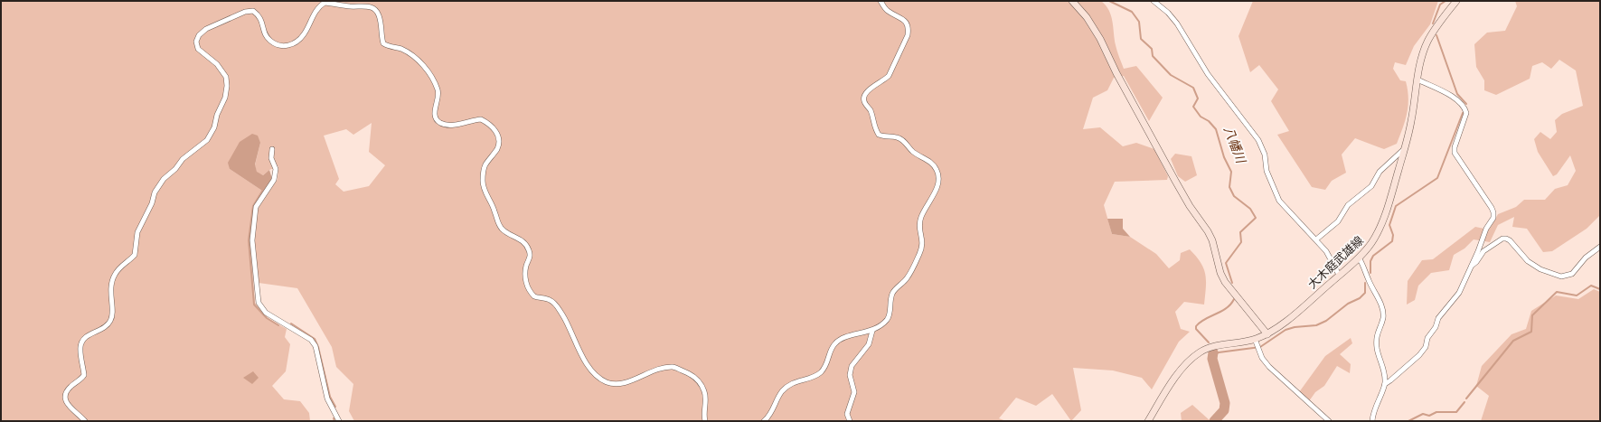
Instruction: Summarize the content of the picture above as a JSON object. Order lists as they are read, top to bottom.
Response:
{
  "streets": {
    "main road": ["大木庭武雄線"]
  },
  "water": ["八幡川"]
}
